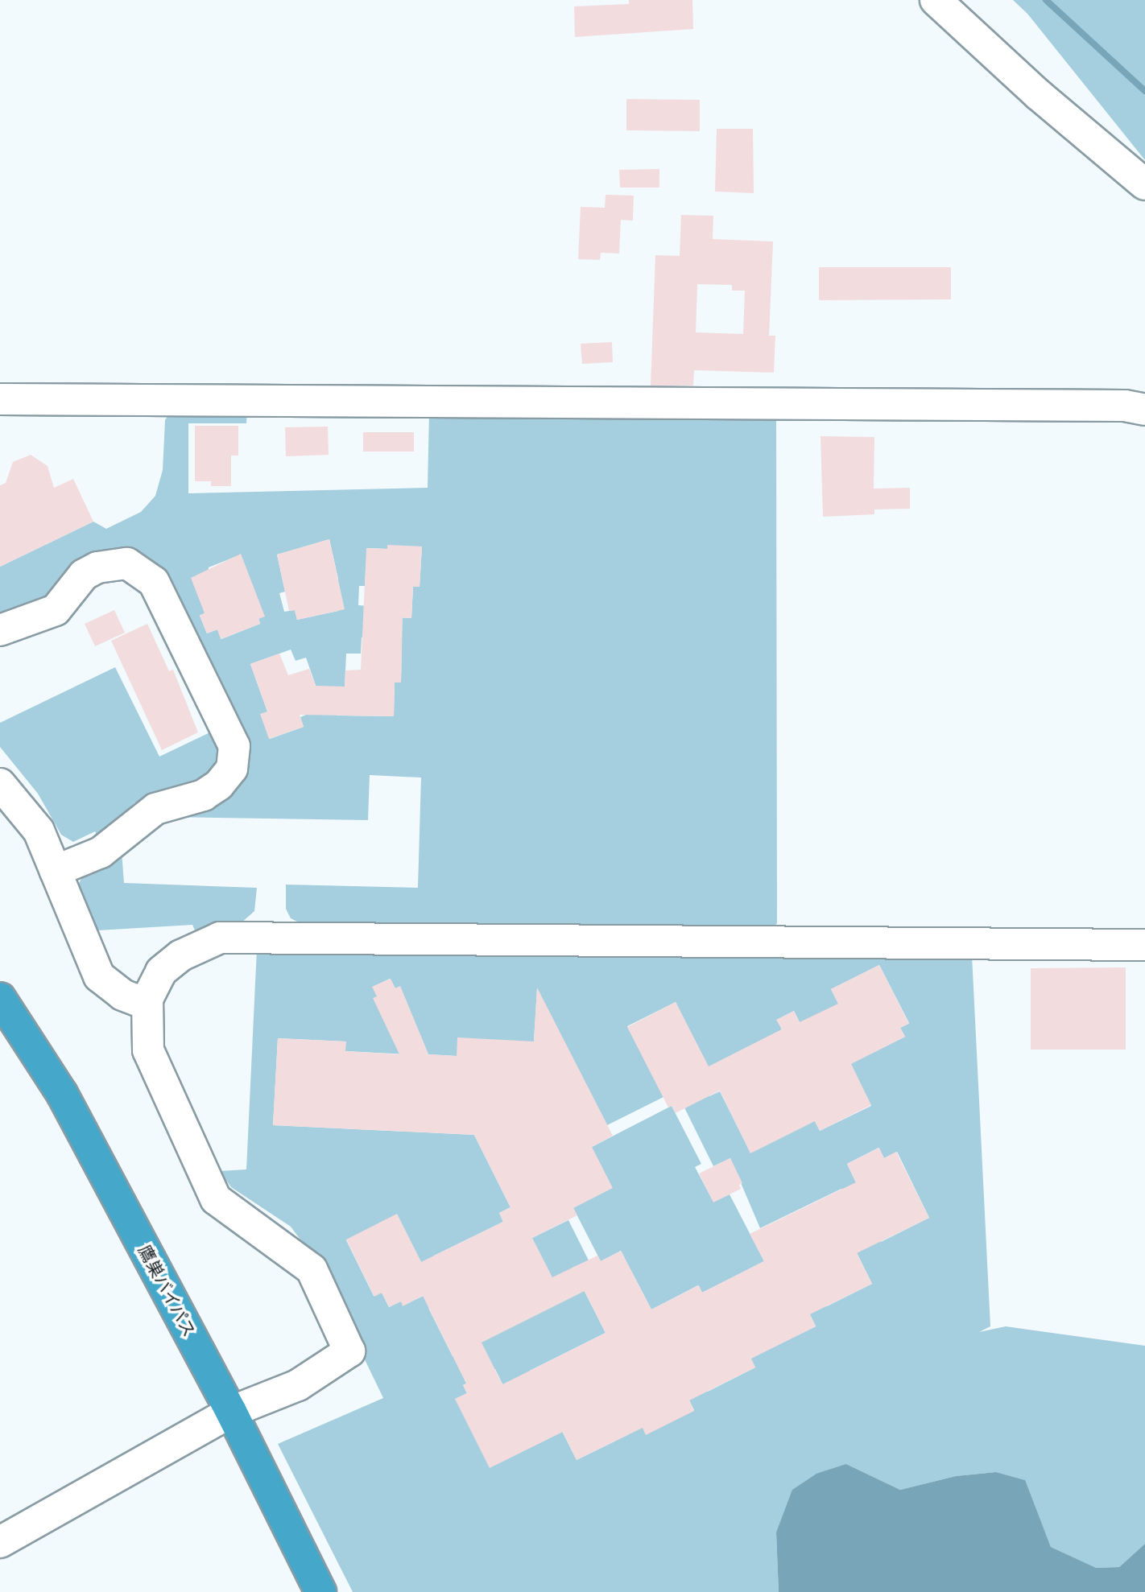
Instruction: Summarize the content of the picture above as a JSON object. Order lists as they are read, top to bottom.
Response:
{
  "streets": {
    "highway": ["鷹巣バイパス"]
  }
}
